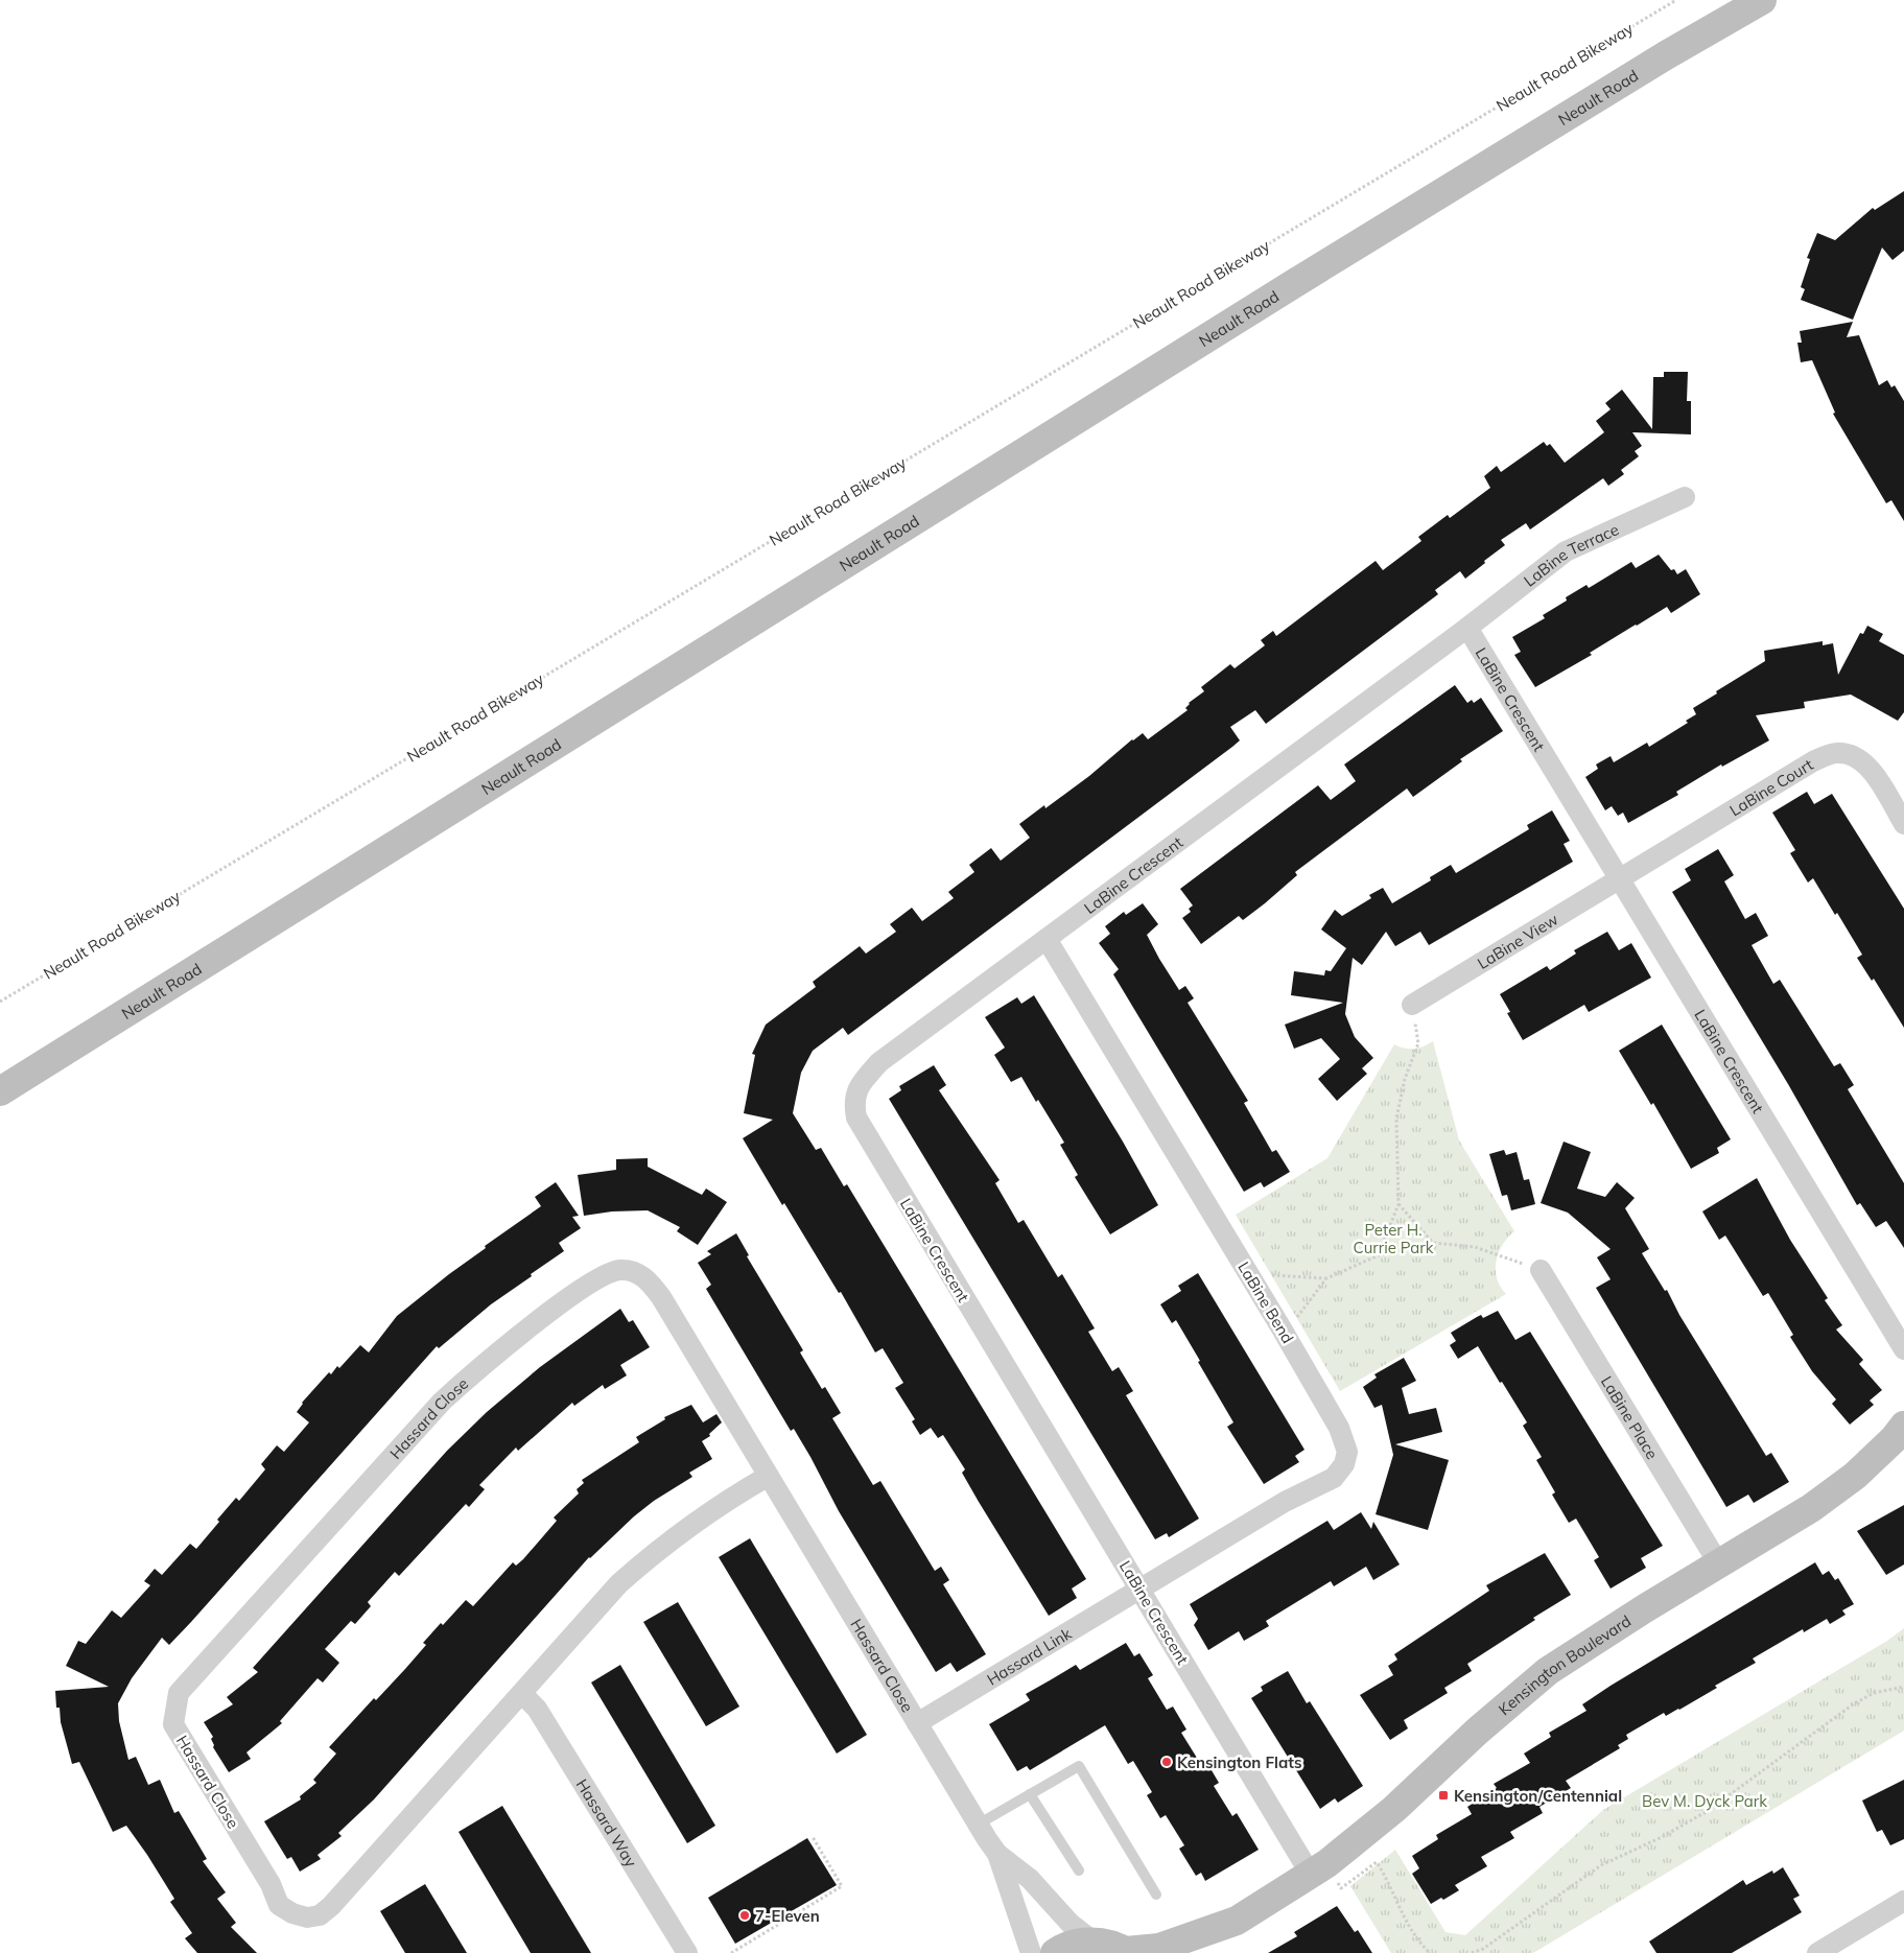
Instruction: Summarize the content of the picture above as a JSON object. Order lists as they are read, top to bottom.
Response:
{
  "streets": {
    "main road": ["Neault Road", "Kensington Boulevard"],
    "street": [
      "LaBine Terrace",
      "LaBine Crescent",
      "LaBine Court",
      "LaBine View",
      "LaBine Bend",
      "LaBine Place",
      "Hassard Close",
      "Hassard Link",
      "Hassard Way"
    ],
    "path": ["Neault Road Bikeway"]
  },
  "crossings": [
    ["LaBine Terrace", "LaBine Crescent"],
    ["LaBine Crescent", "LaBine Court"],
    ["LaBine Crescent", "LaBine View"],
    ["LaBine Crescent", "LaBine Bend"],
    ["LaBine Crescent", "Hassard Link"],
    ["LaBine Crescent", "Kensington Boulevard"],
    ["LaBine Court", "LaBine View"],
    ["LaBine Bend", "Hassard Link"],
    ["LaBine Place", "Kensington Boulevard"],
    ["Hassard Close", "Hassard Link"],
    ["Hassard Close", "Hassard Way"]
  ],
  "parks": ["Peter H. Currie Park", "Bev M. Dyck Park"],
  "places": {
    "other": ["Kensington Flats", "7-Eleven"],
    "transit": ["Kensington/Centennial"]
  }
}
